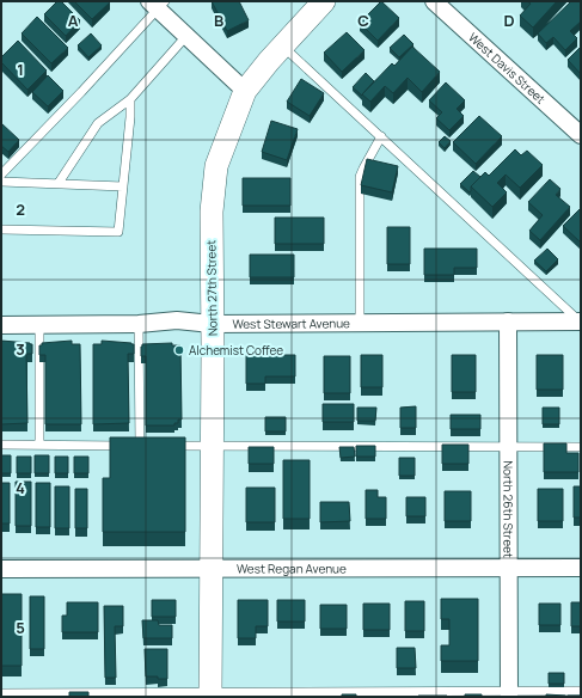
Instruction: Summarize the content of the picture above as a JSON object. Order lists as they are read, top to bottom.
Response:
{
  "streets": {
    "street": [
      "West Davis Street",
      "North 27th Street",
      "West Stewart Avenue",
      "North 26th Street",
      "West Regan Avenue"
    ]
  },
  "crossings": [
    ["North 27th Street", "West Stewart Avenue"],
    ["North 27th Street", "West Regan Avenue"],
    ["West Stewart Avenue", "North 26th Street"],
    ["North 26th Street", "West Regan Avenue"]
  ],
  "places": ["Alchemist Coffee"],
  "grid": {
    "columns": [
      "A",
      "B",
      "C",
      "D"
    ],
    "rows": [
      "1",
      "2",
      "3",
      "4",
      "5"
    ]
  }
}
